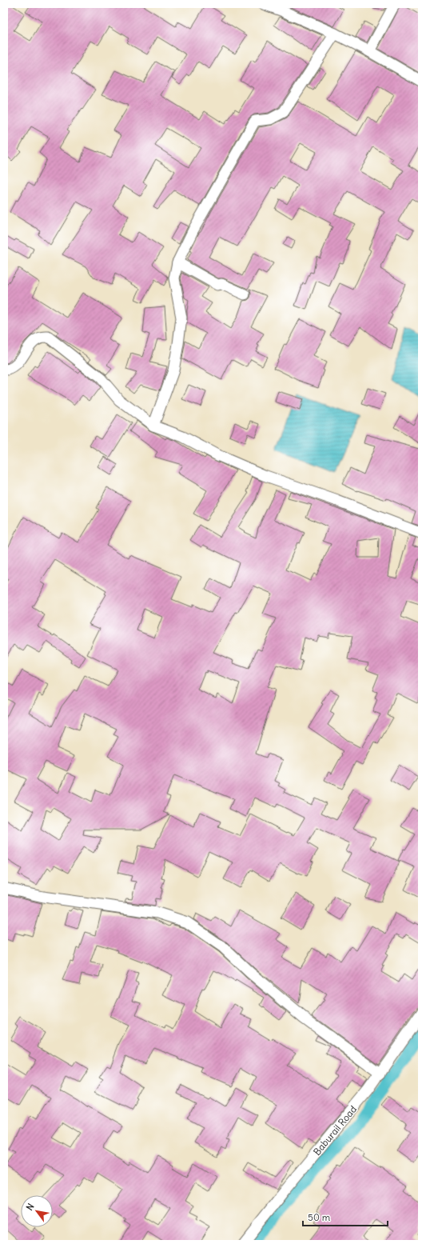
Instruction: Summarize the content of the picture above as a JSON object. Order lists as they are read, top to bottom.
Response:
{
  "streets": {
    "street": ["Baburail Road"]
  },
  "scale_bar": "50 m",
  "north": "top left"
}
